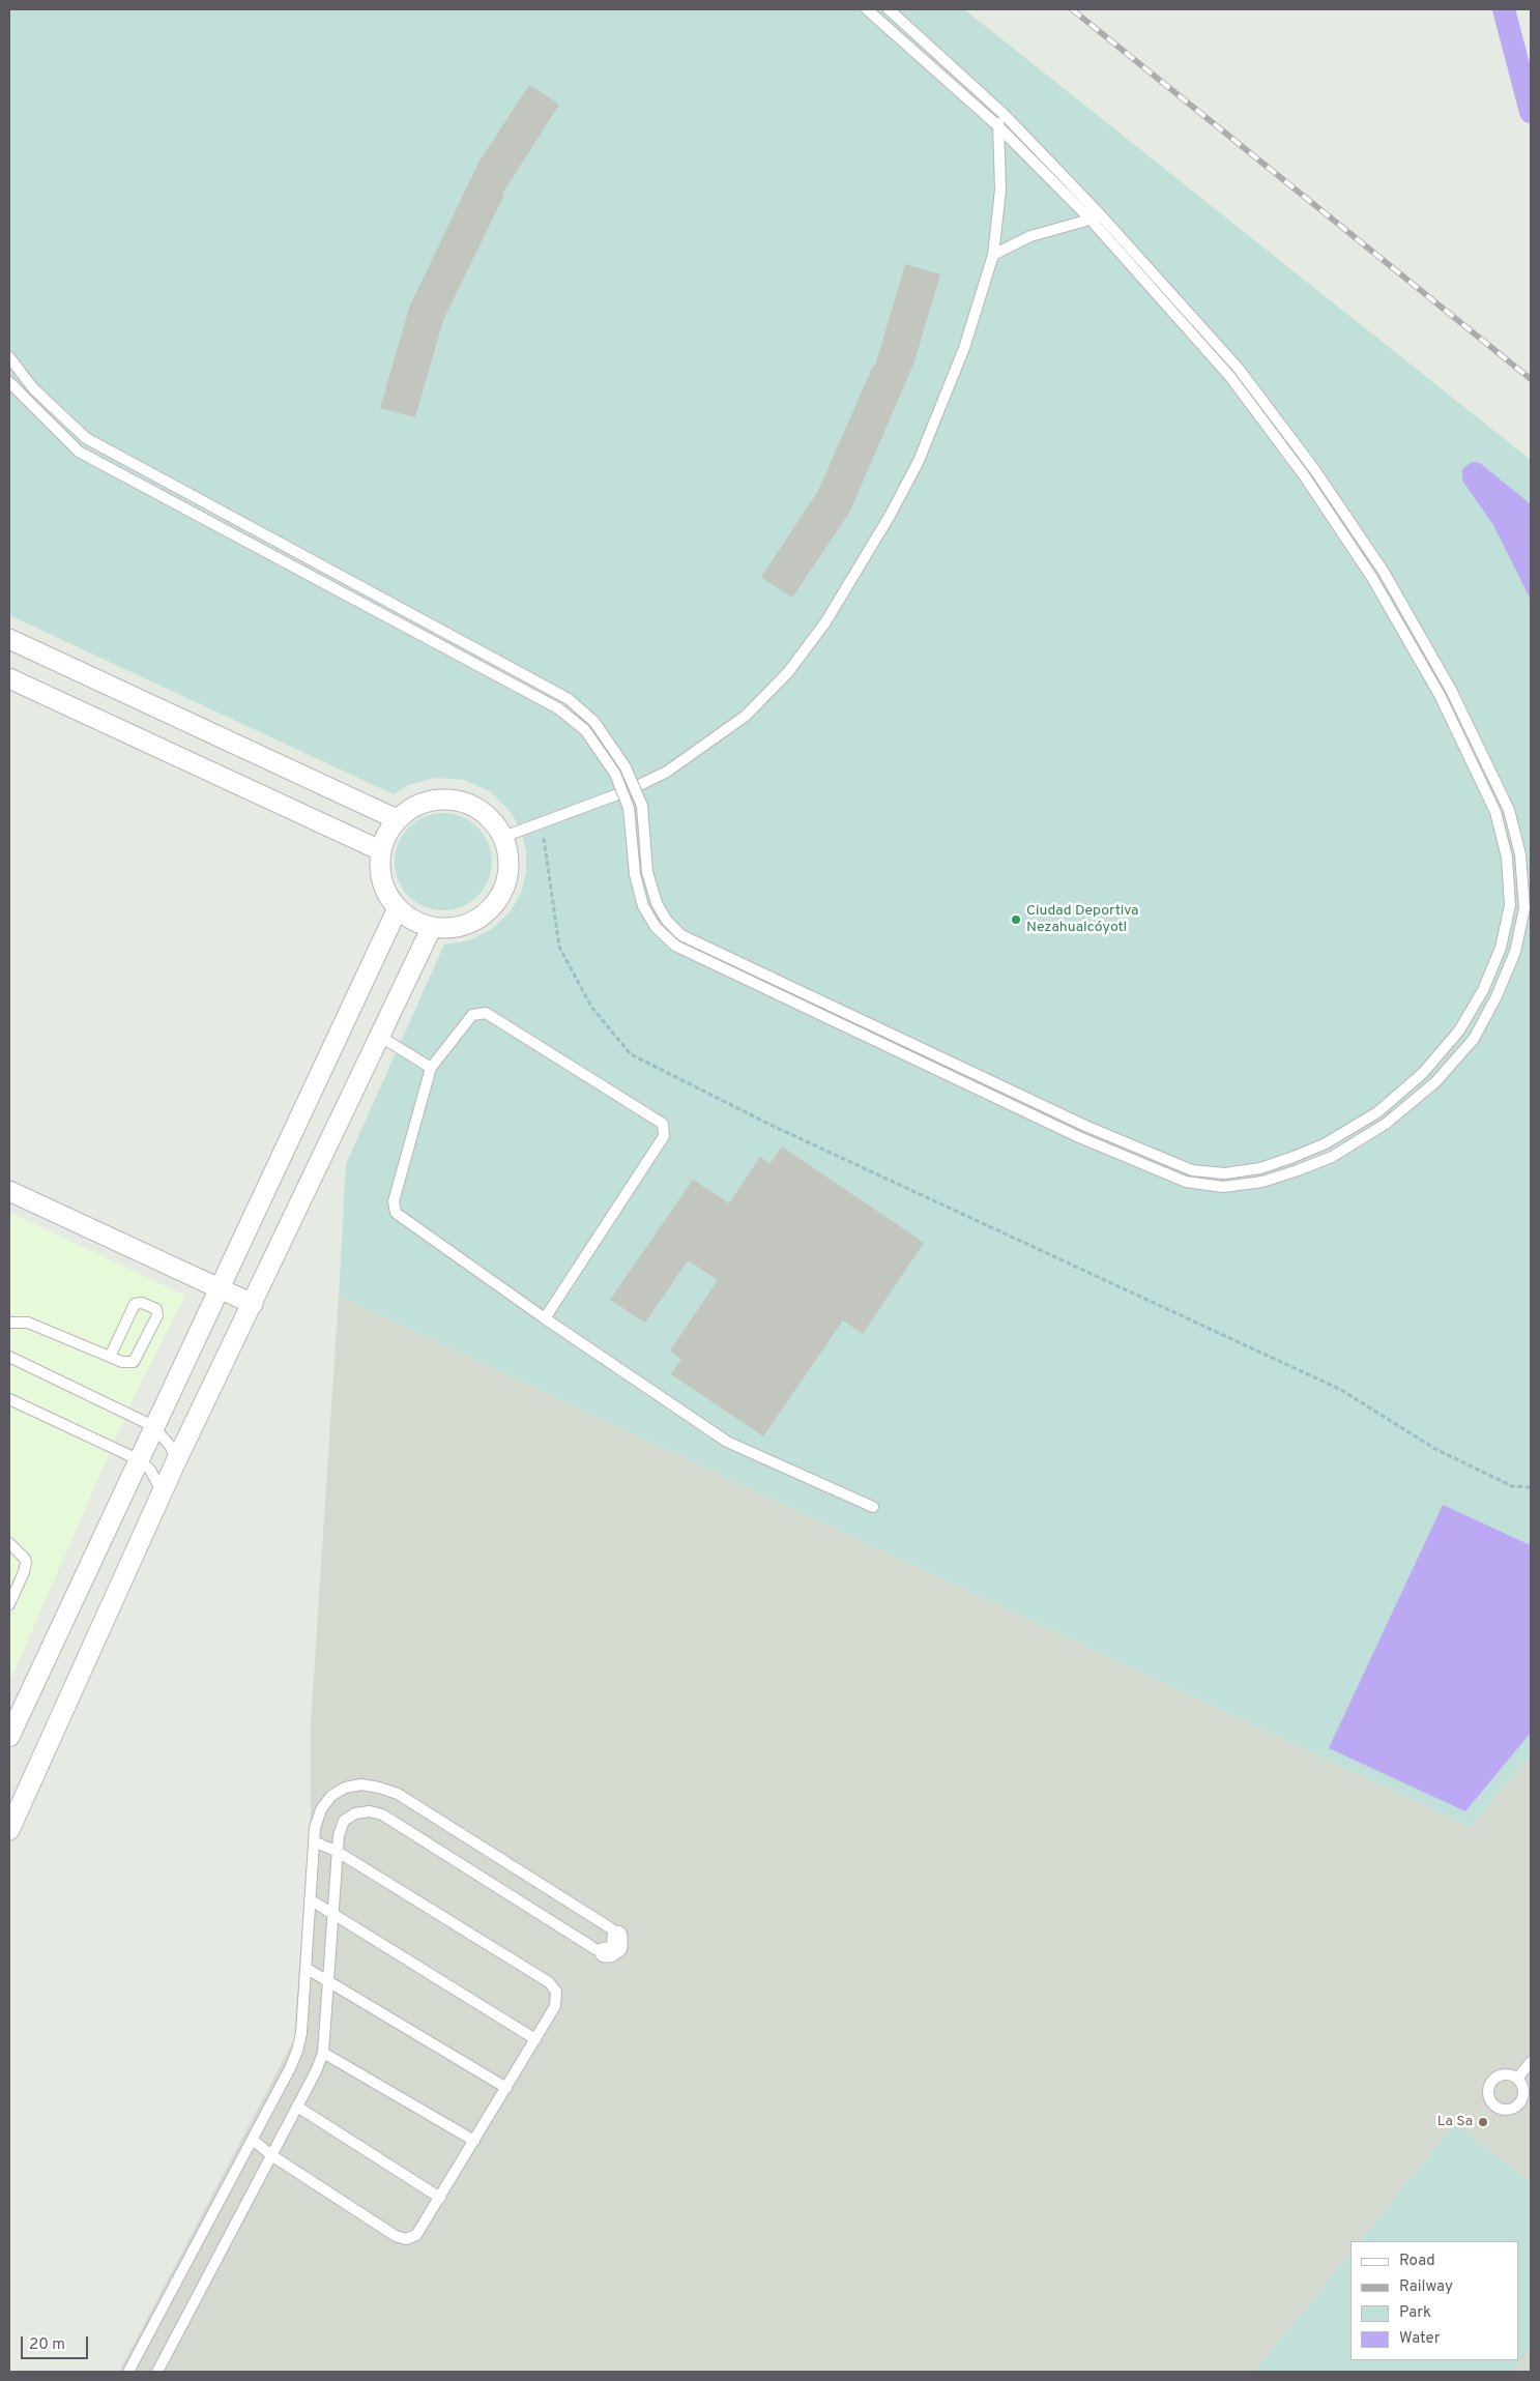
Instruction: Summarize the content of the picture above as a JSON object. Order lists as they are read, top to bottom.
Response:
{
  "places": ["Ciudad Deportiva Nezahualcóyotl", "La Sa"],
  "legend": [
    "Road",
    "Railway",
    "Park",
    "Water"
  ],
  "scale_bar": "20 m"
}
